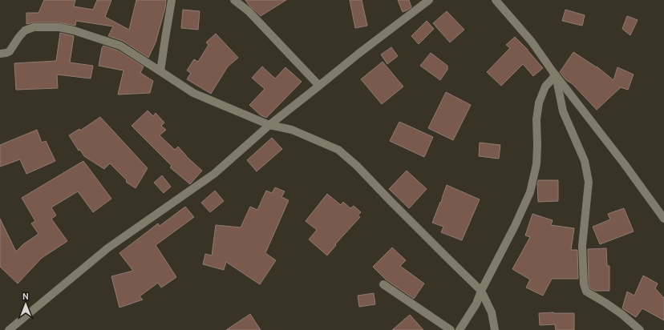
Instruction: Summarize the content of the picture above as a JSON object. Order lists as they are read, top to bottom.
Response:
{
  "north": "top"
}
